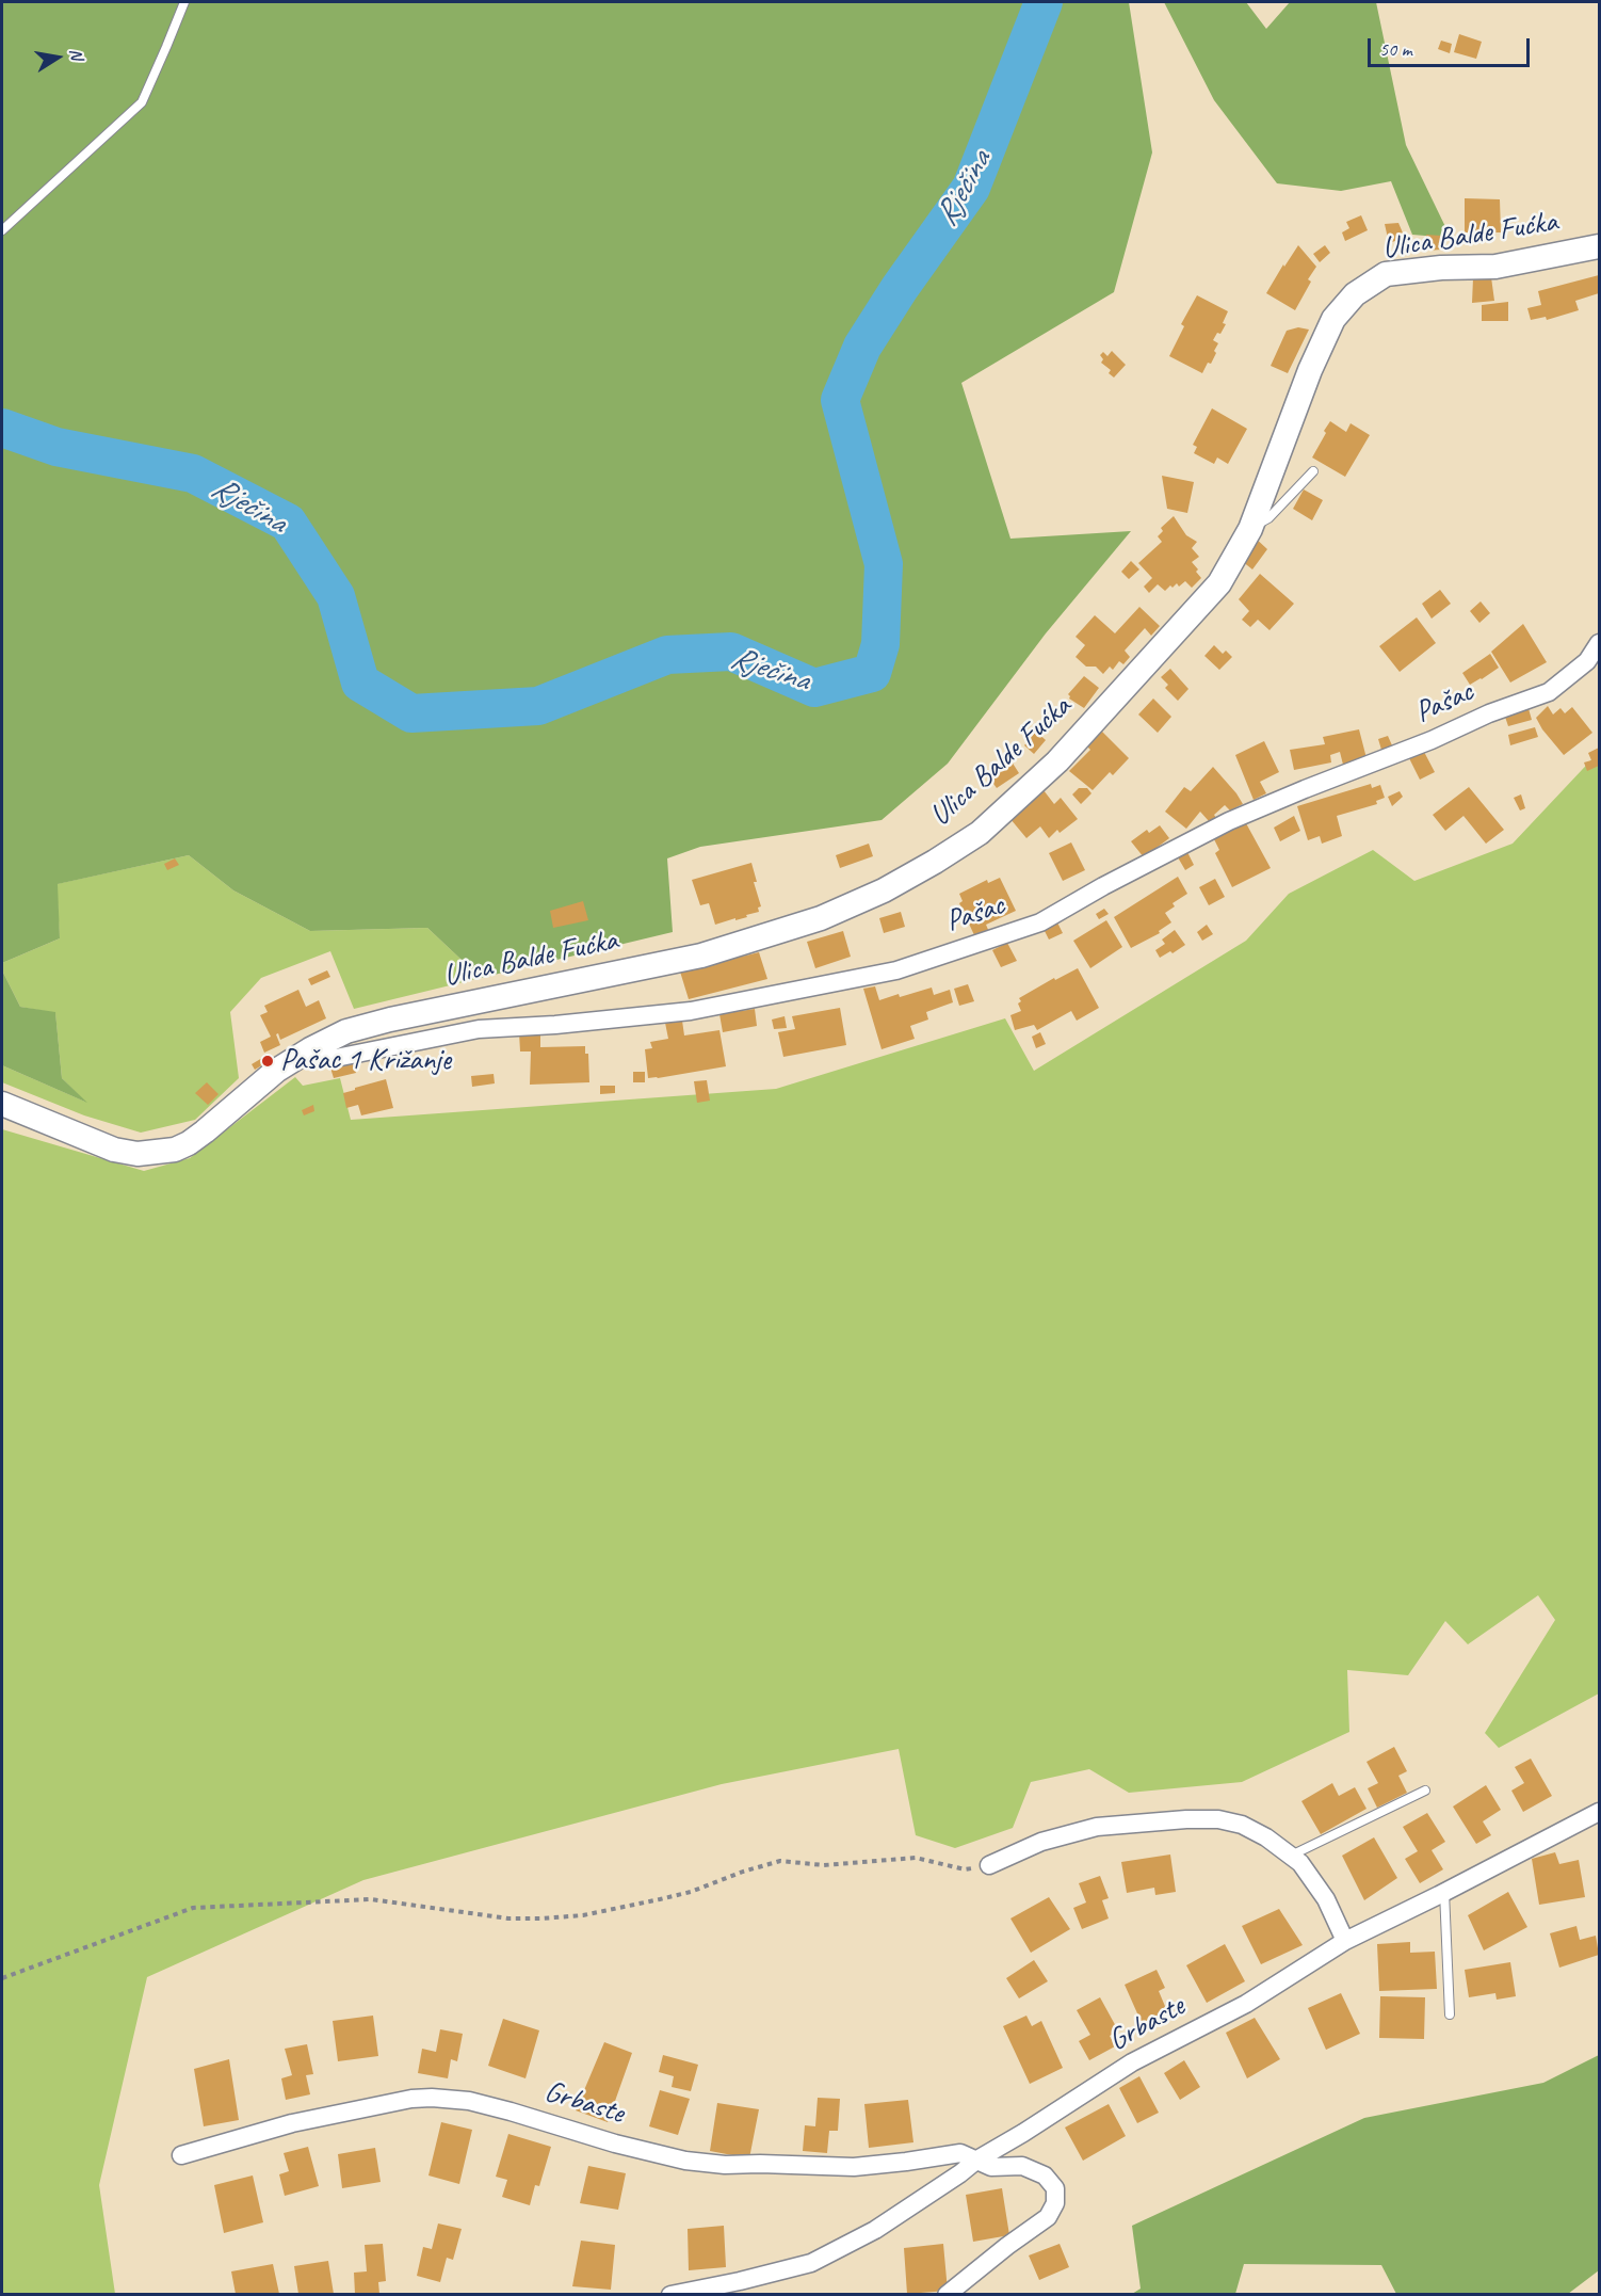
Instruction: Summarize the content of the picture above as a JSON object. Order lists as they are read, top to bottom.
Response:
{
  "streets": {
    "main road": ["Ulica Balde Fućka"],
    "street": ["Pašac", "Grbaste"]
  },
  "crossings": [
    ["Ulica Balde Fućka", "Pašac"]
  ],
  "water": ["Rječina"],
  "places": ["Pašac 1 Križanje"],
  "scale_bar": "50 m",
  "north": "right"
}
